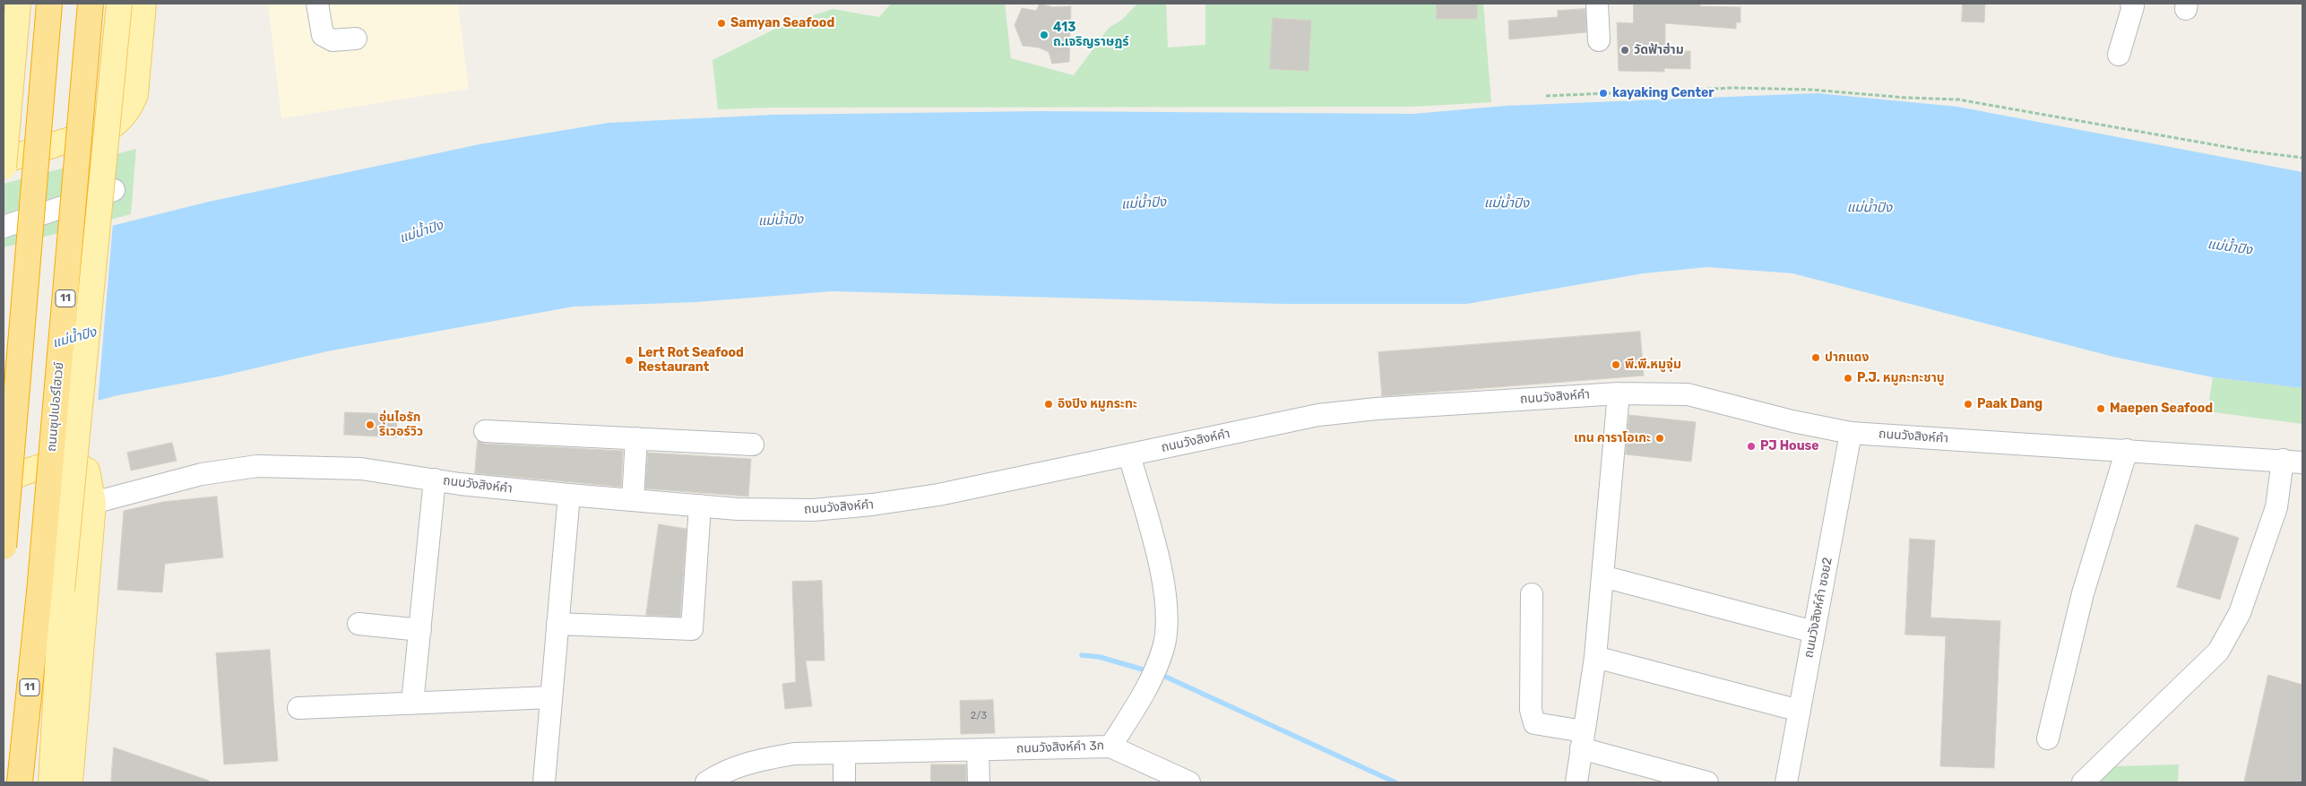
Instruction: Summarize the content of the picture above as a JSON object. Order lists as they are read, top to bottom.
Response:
{
  "streets": {
    "highway": ["11", "ถนนซุปเปอร์ไฮเวย์"],
    "street": ["ถนนวังสิงห์คำ", "ถนนวังสิงห์คำ ซอย2", "ถนนวังสิงห์คำ 3ก"]
  },
  "crossings": [
    ["ถนนวังสิงห์คำ", "ถนนวังสิงห์คำ ซอย2"],
    ["ถนนวังสิงห์คำ", "ถนนวังสิงห์คำ 3ก"]
  ],
  "water": ["แม่น้ำปิง"],
  "places": [
    "Samyan Seafood",
    "413 ถ.เจริญราษฏร์",
    "วัดฟ้าฮ่าม",
    "kayaking Center",
    "ปากแดง",
    "Lert Rot Seafood Restaurant",
    "พี.พี.หมูจุ่ม",
    "P.J. หมูกะทะชาบู",
    "อิงปิง หมูกระทะ",
    "Paak Dang",
    "Maepen Seafood",
    "อุ่นไอรัก ริเวอร์วิว",
    "เทน คาราโอเกะ",
    "PJ House"
  ],
  "house_numbers": ["2/3"]
}
